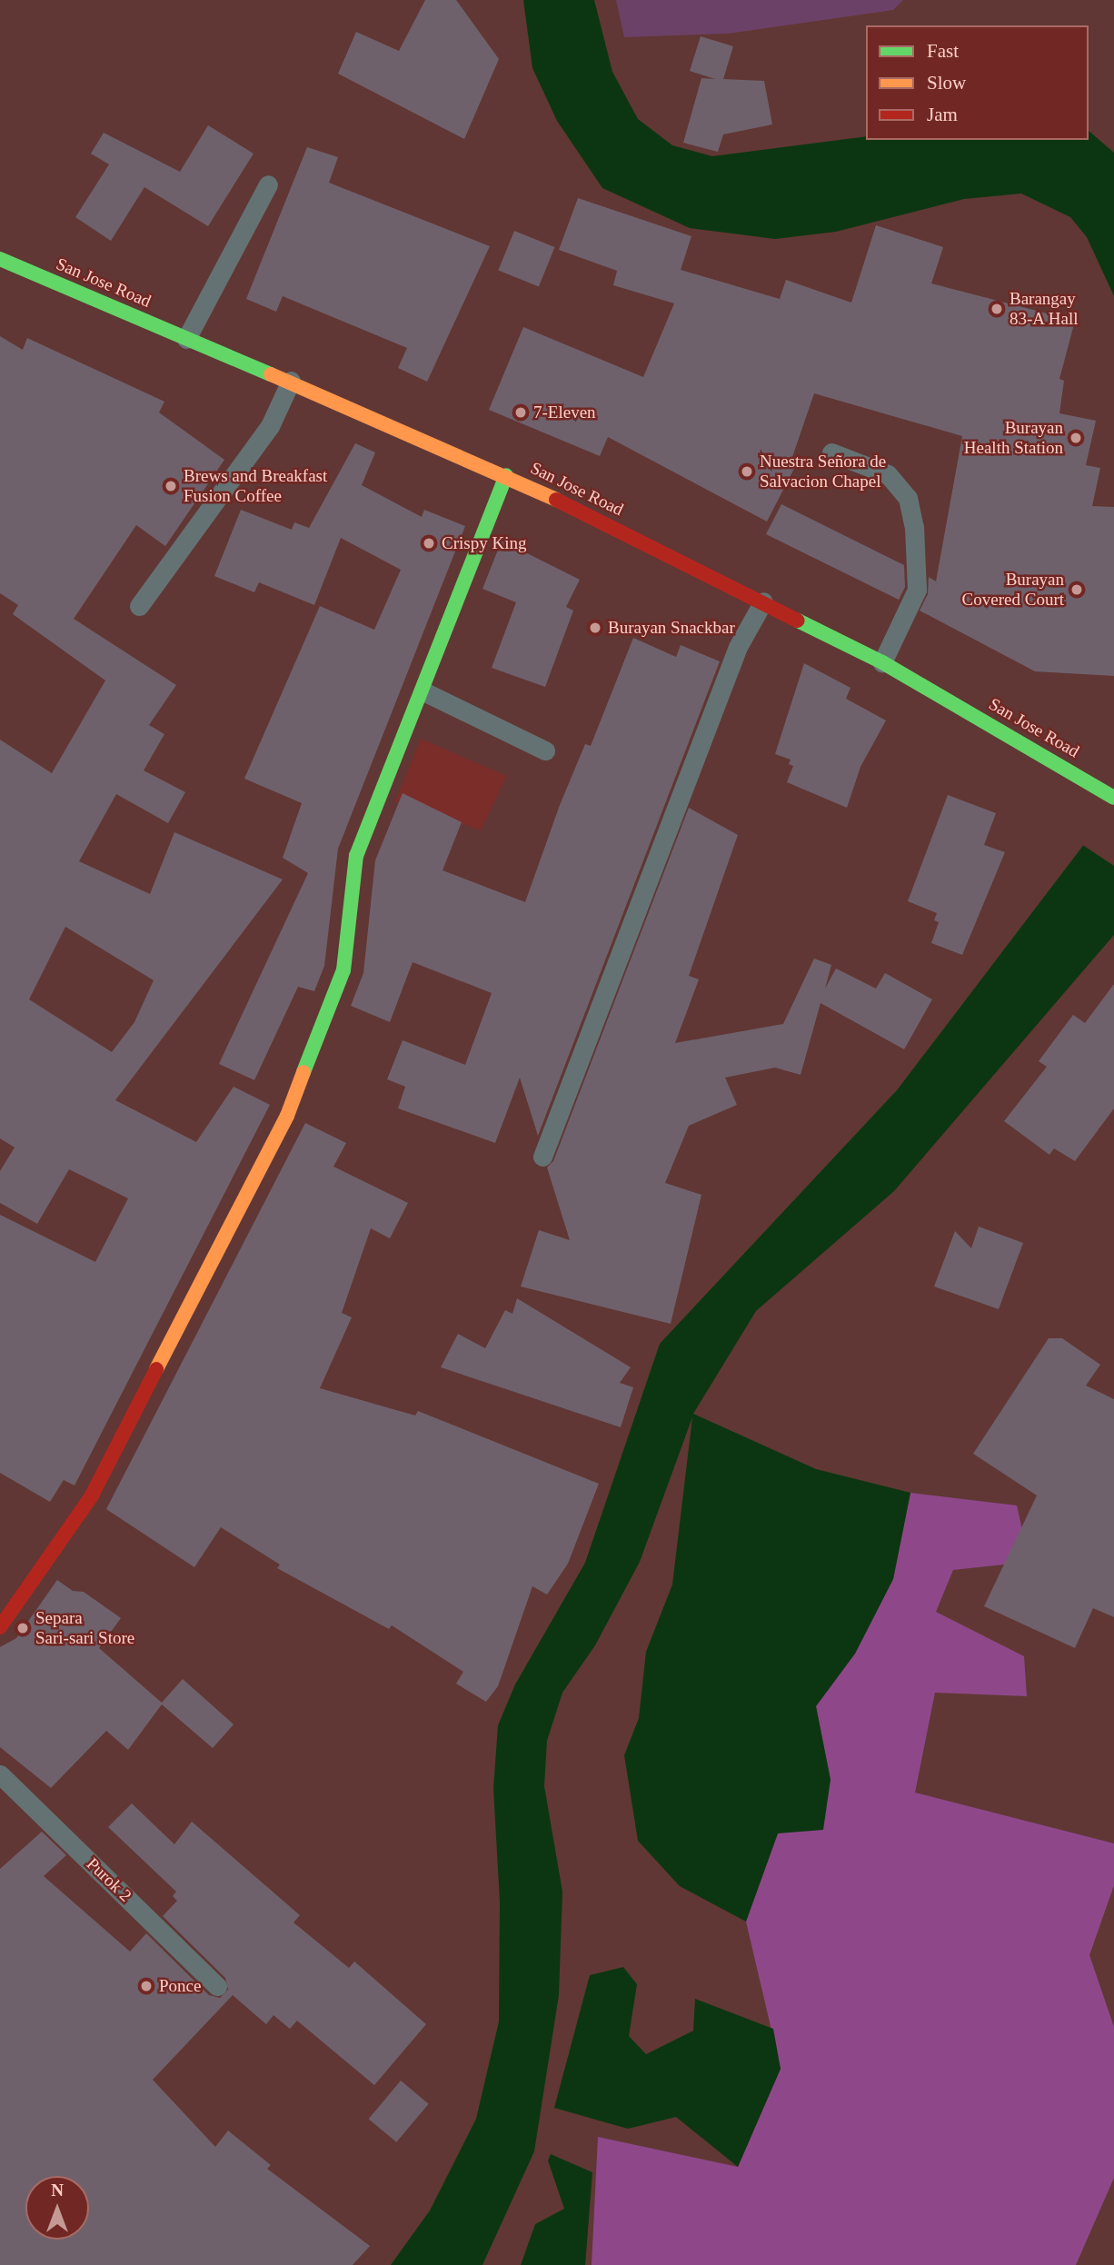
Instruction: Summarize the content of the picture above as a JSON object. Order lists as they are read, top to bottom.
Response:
{
  "streets": {
    "main road": ["San Jose Road"],
    "lane": ["Purok 2"]
  },
  "places": [
    "Barangay 83-A Hall",
    "7-Eleven",
    "Burayan Health Station",
    "Nuestra Señora de Salvacion Chapel",
    "Brews and Breakfast Fusion Coffee",
    "Crispy King",
    "Burayan Covered Court",
    "Burayan Snackbar",
    "Separa Sari-sari Store",
    "Ponce"
  ],
  "legend": ["Fast", "Slow", "Jam"],
  "north": "top"
}
